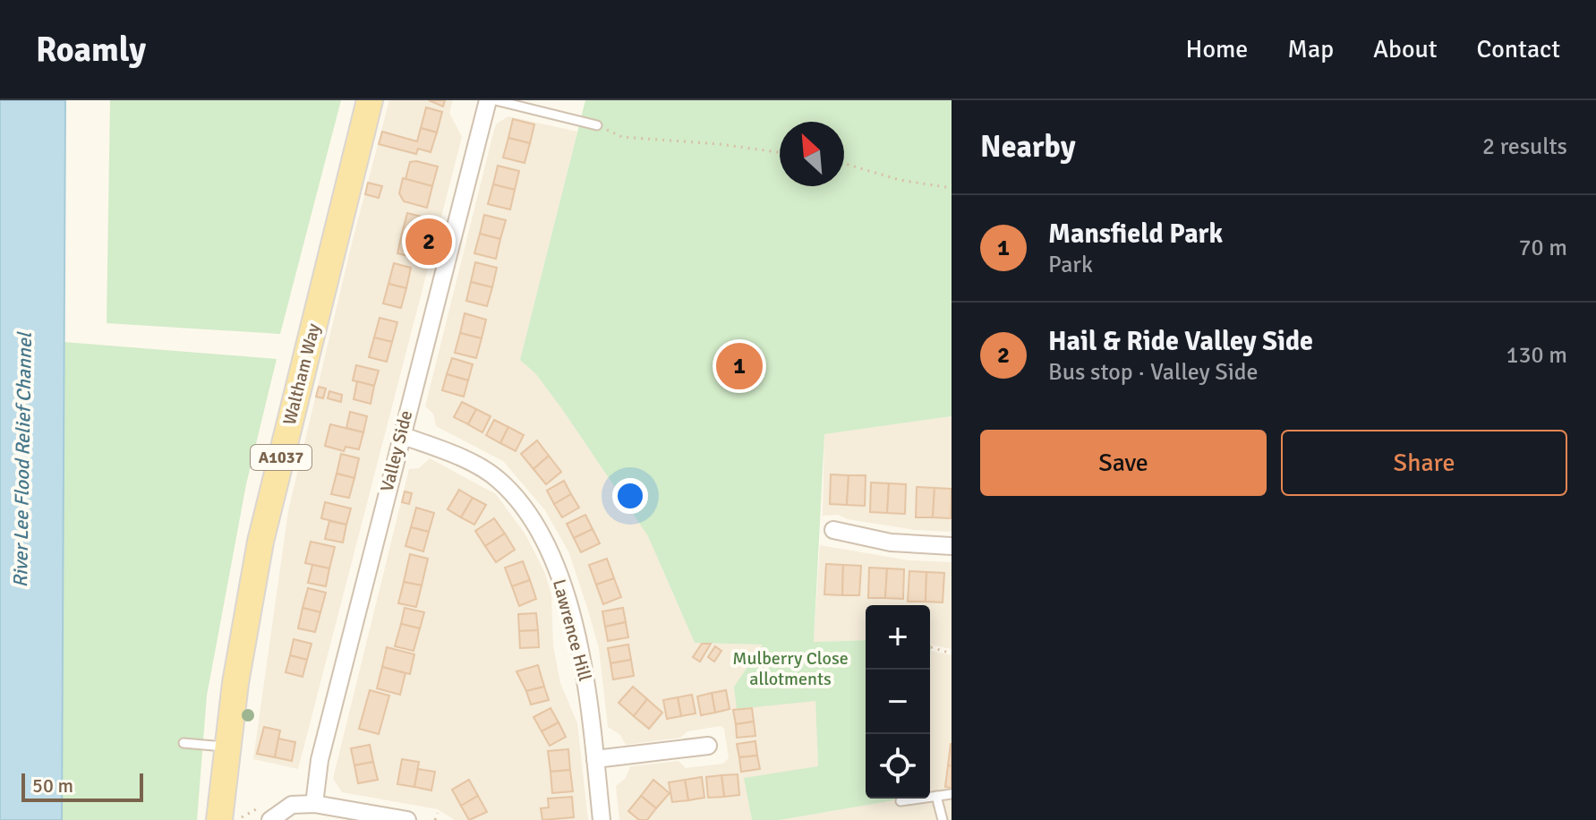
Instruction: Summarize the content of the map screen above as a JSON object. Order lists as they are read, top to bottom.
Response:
{
  "streets": {
    "main road": ["Waltham Way", "A1037"],
    "street": ["Valley Side", "Lawrence Hill"]
  },
  "crossings": [
    ["Valley Side", "Lawrence Hill"]
  ],
  "water": ["River Lee Flood Relief Channel"],
  "parks": ["Mulberry Close allotments"],
  "scale_bar": "50 m",
  "north": "top left",
  "page": {
    "header": "Roamly",
    "nav": [
      "Home",
      "Map",
      "About",
      "Contact"
    ],
    "heading": ["Nearby", "2 results"],
    "list": [
      {
        "mark": "1",
        "name": "Mansfield Park",
        "note": "Park",
        "value": "70 m"
      },
      {
        "mark": "2",
        "name": "Hail & Ride Valley Side",
        "note": "Bus stop · Valley Side",
        "value": "130 m"
      }
    ],
    "pins": ["2", "1"],
    "buttons": ["Save", "Share"],
    "map_buttons": ["+", "−"],
    "scale": "50 m"
  }
}
